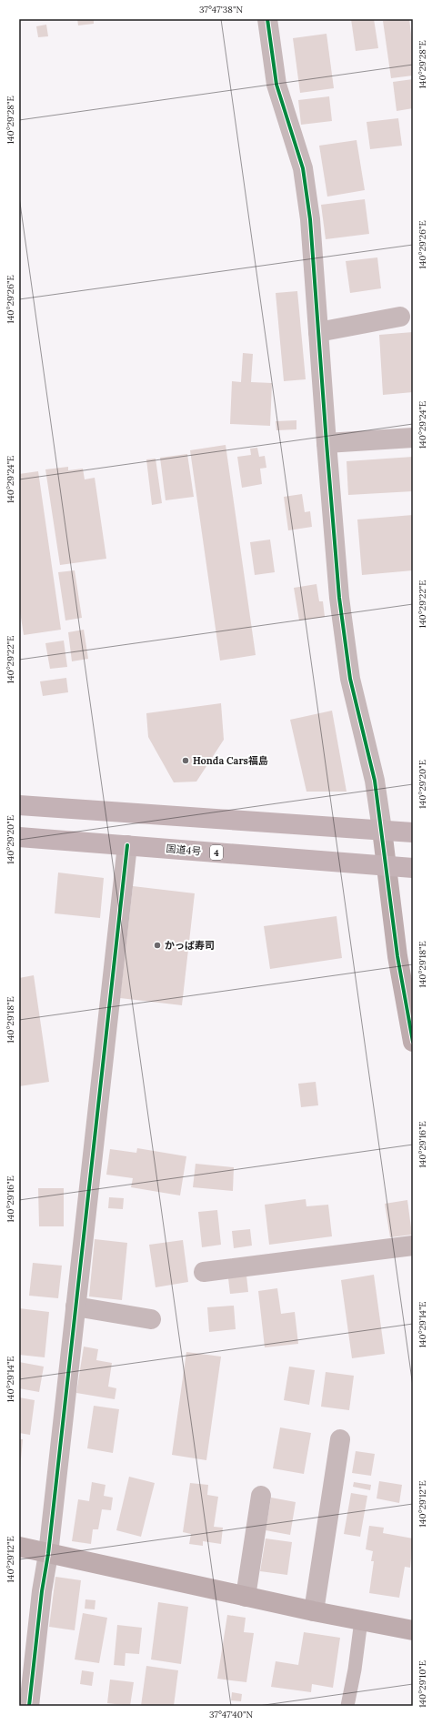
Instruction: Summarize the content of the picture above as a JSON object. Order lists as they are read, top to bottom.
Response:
{
  "streets": {
    "highway": ["国道4号", "4"]
  },
  "places": ["Honda Cars福島", "かっぱ寿司"],
  "coordinates": [
    "37°47'38\"N",
    "140°29'28\"E",
    "140°29'26\"E",
    "140°29'24\"E",
    "140°29'22\"E",
    "140°29'20\"E",
    "140°29'18\"E",
    "140°29'16\"E",
    "140°29'14\"E",
    "140°29'12\"E",
    "140°29'10\"E",
    "37°47'40\"N"
  ]
}
